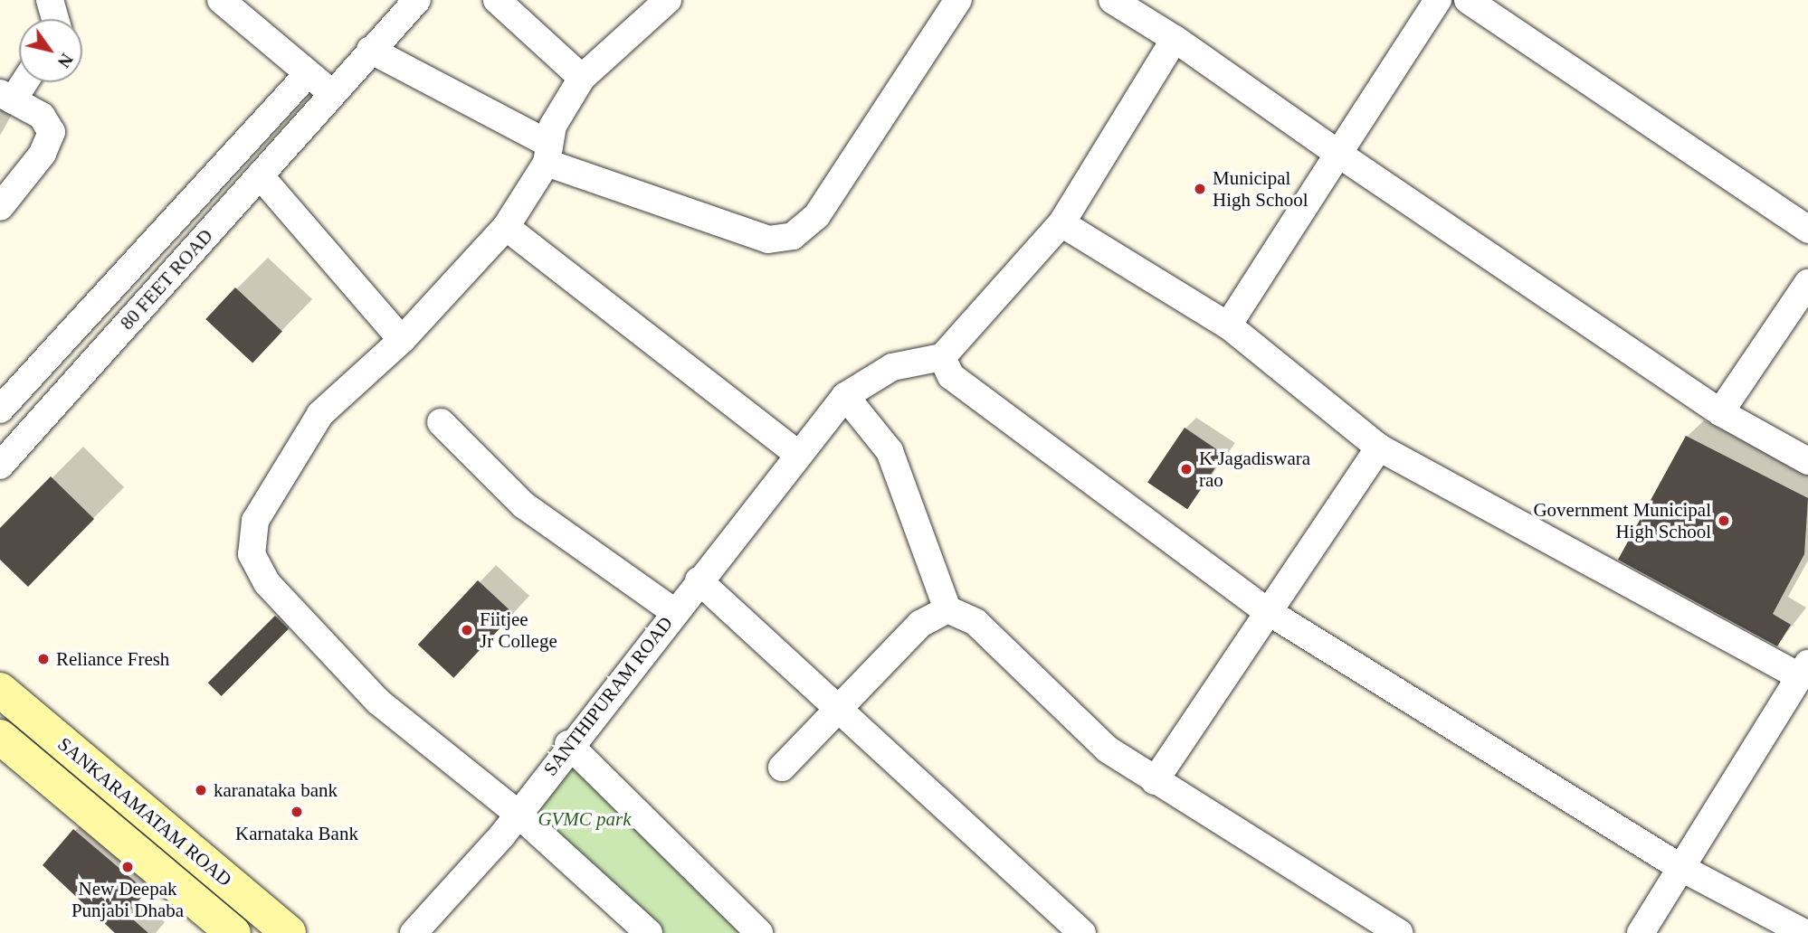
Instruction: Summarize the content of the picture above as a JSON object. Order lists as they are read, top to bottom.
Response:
{
  "streets": {
    "main road": ["SANKARAMATAM ROAD"],
    "street": ["80 FEET ROAD", "SANTHIPURAM ROAD"]
  },
  "parks": ["GVMC park"],
  "places": [
    "Municipal High School",
    "K Jagadiswara rao",
    "Government Municipal High School",
    "Fiitjee Jr College",
    "Reliance Fresh",
    "karanataka bank",
    "Karnataka Bank",
    "New Deepak Punjabi Dhaba"
  ],
  "north": "bottom right"
}
